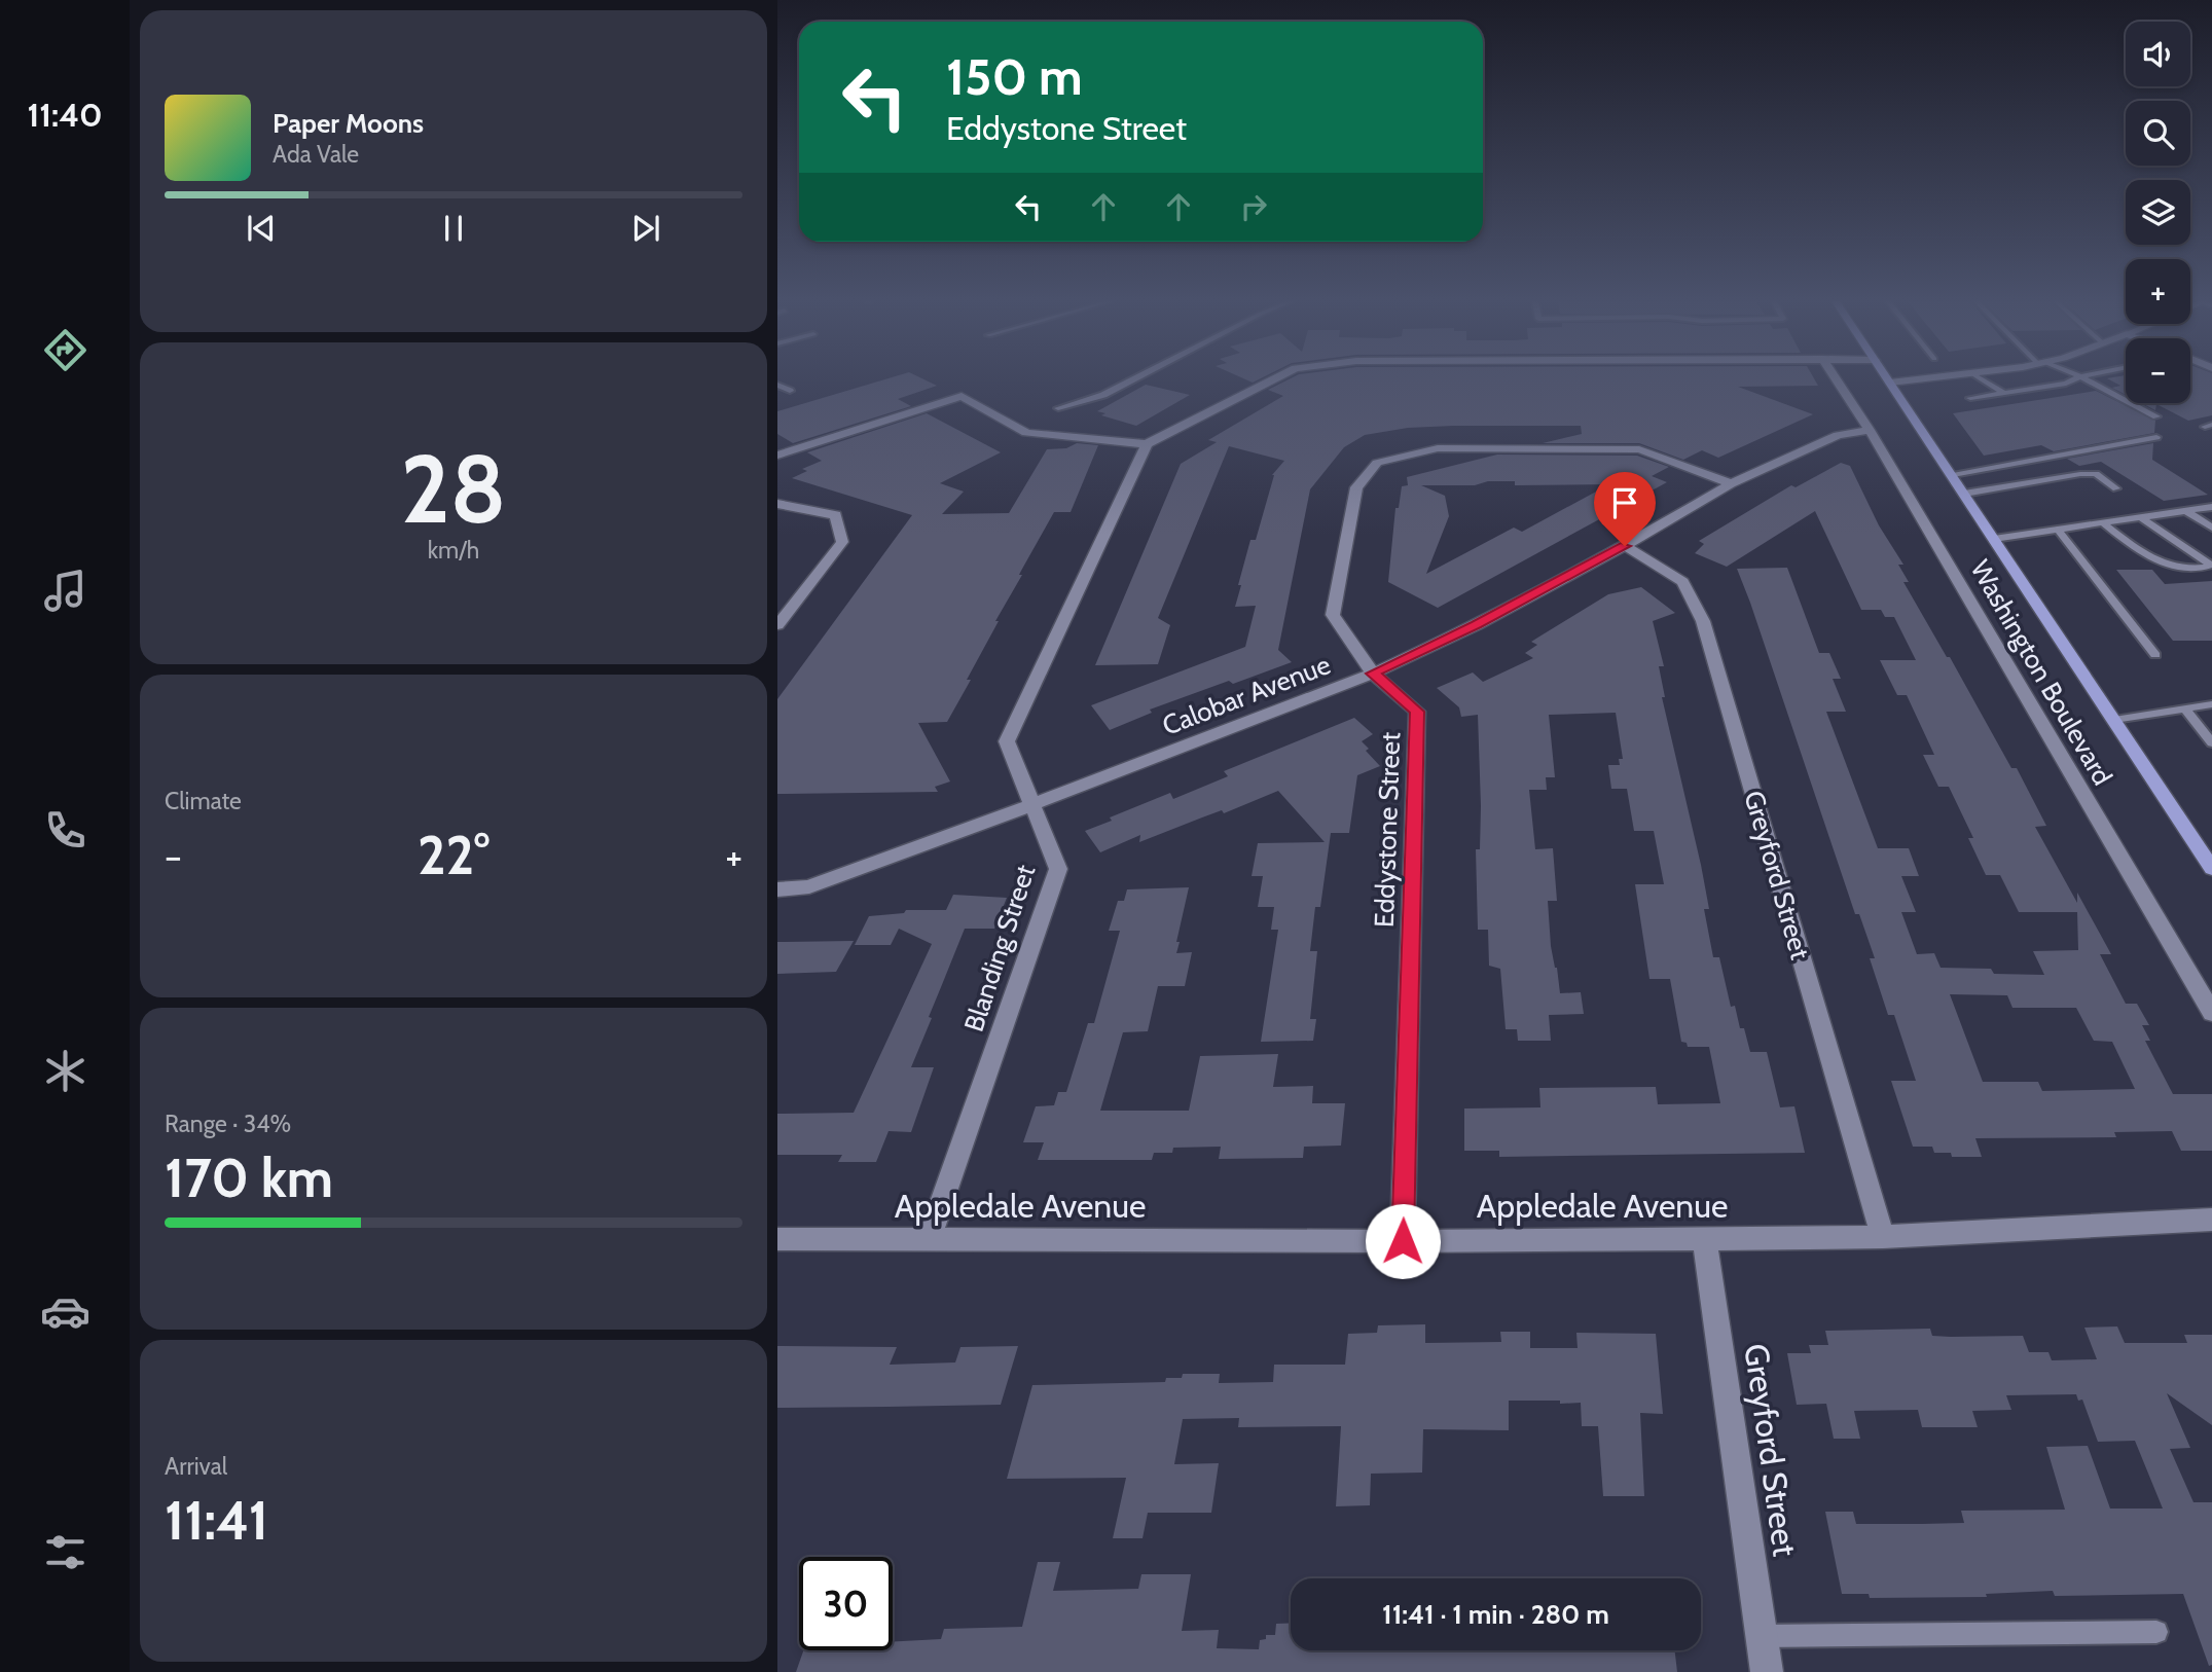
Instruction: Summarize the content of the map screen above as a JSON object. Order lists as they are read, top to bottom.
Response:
{
  "streets": {
    "main road": ["Washington Boulevard"],
    "street": [
      "Calobar Avenue",
      "Eddystone Street",
      "Greyford Street",
      "Blanding Street",
      "Appledale Avenue"
    ]
  },
  "crossings": [
    ["Washington Boulevard", "Calobar Avenue"],
    ["Calobar Avenue", "Eddystone Street"],
    ["Calobar Avenue", "Greyford Street"],
    ["Calobar Avenue", "Blanding Street"],
    ["Eddystone Street", "Appledale Avenue"],
    ["Greyford Street", "Appledale Avenue"],
    ["Blanding Street", "Appledale Avenue"]
  ],
  "page": {
    "tabs": "11:40",
    "map_buttons": ["+", "−"],
    "turn": ["150 m", "Eddystone Street"],
    "song": ["Paper Moons", "Ada Vale"],
    "tile": [
      ["28", "km/h"],
      "Climate",
      ["Range · 34%", "170 km"],
      ["Arrival", "11:41"]
    ],
    "heat": ["−", "22°", "+"],
    "limit": "30",
    "trip": "11:41 · 1 min · 280 m"
  }
}
